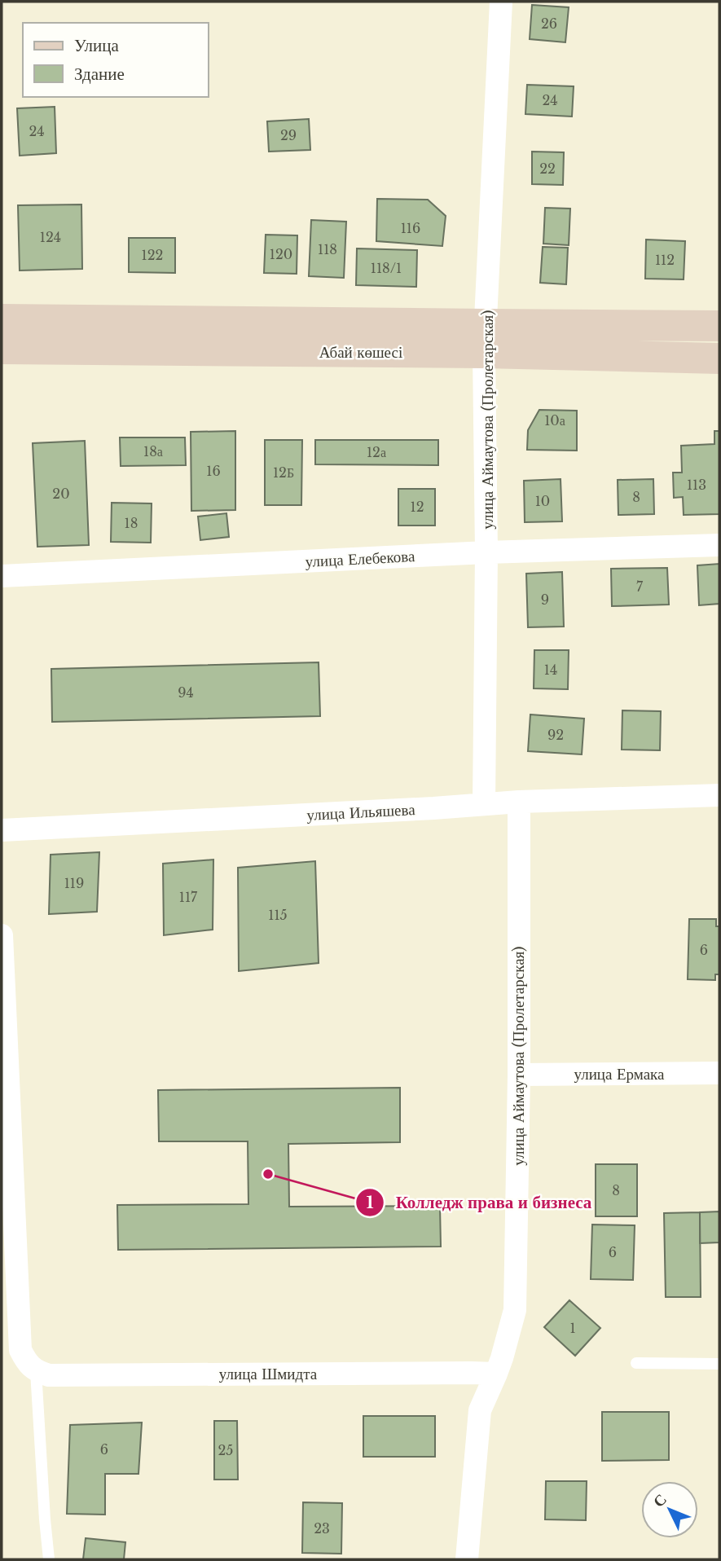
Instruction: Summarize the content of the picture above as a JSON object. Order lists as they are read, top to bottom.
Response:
{
  "streets": {
    "main road": ["Абай көшесі"],
    "street": [
      "улица Аймаутова (Пролетарская)",
      "улица Елебекова",
      "улица Ильяшева",
      "улица Ермака",
      "улица Шмидта"
    ]
  },
  "crossings": [
    ["Абай көшесі", "улица Аймаутова (Пролетарская)"],
    ["улица Аймаутова (Пролетарская)", "улица Елебекова"],
    ["улица Аймаутова (Пролетарская)", "улица Ильяшева"],
    ["улица Аймаутова (Пролетарская)", "улица Ермака"],
    ["улица Аймаутова (Пролетарская)", "улица Шмидта"]
  ],
  "places": ["Колледж права и бизнеса"],
  "house_numbers": [
    "26",
    "24",
    "24",
    "29",
    "22",
    "116",
    "124",
    "118",
    "120",
    "122",
    "112",
    "118/1",
    "10а",
    "18а",
    "12а",
    "16",
    "12Б",
    "113",
    "20",
    "8",
    "10",
    "12",
    "18",
    "7",
    "9",
    "14",
    "94",
    "92",
    "119",
    "117",
    "115",
    "6",
    "8",
    "6",
    "1",
    "6",
    "25",
    "23"
  ],
  "legend": ["Улица", "Здание"],
  "north": "top left"
}
